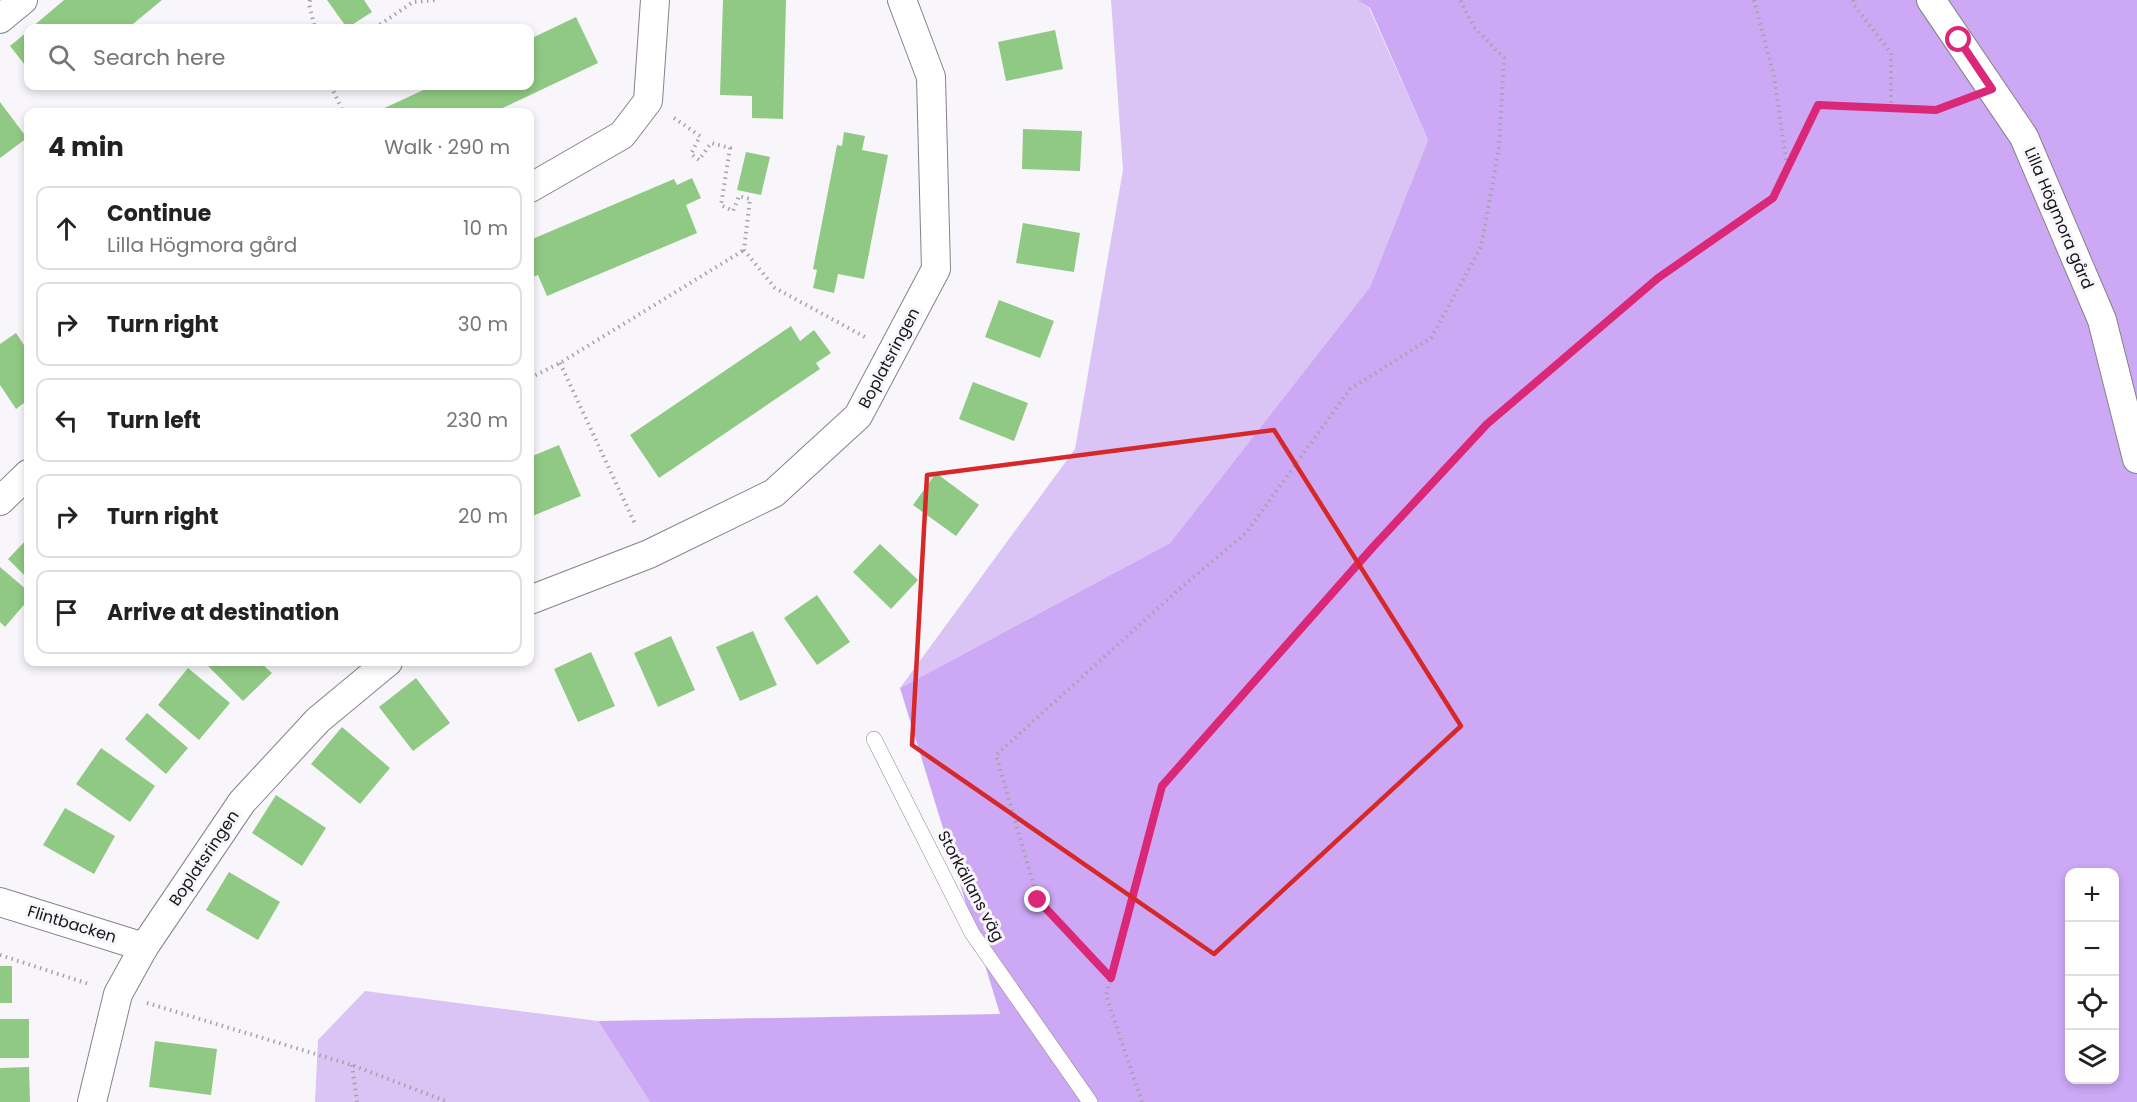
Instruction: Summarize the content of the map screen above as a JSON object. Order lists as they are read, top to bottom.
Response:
{
  "streets": {
    "street": ["Lilla Högmora gård", "Boplatsringen", "Flintbacken"],
    "lane": ["Storkällans väg"]
  },
  "crossings": [
    ["Boplatsringen", "Flintbacken"]
  ],
  "page": {
    "search": "Search here",
    "heading": ["4 min", "Walk · 290 m"],
    "list": [
      ["Continue", "Lilla Högmora gård", "10 m"],
      ["Turn right", "30 m"],
      ["Turn left", "230 m"],
      ["Turn right", "20 m"],
      "Arrive at destination"
    ],
    "map_buttons": ["+", "−"]
  }
}
